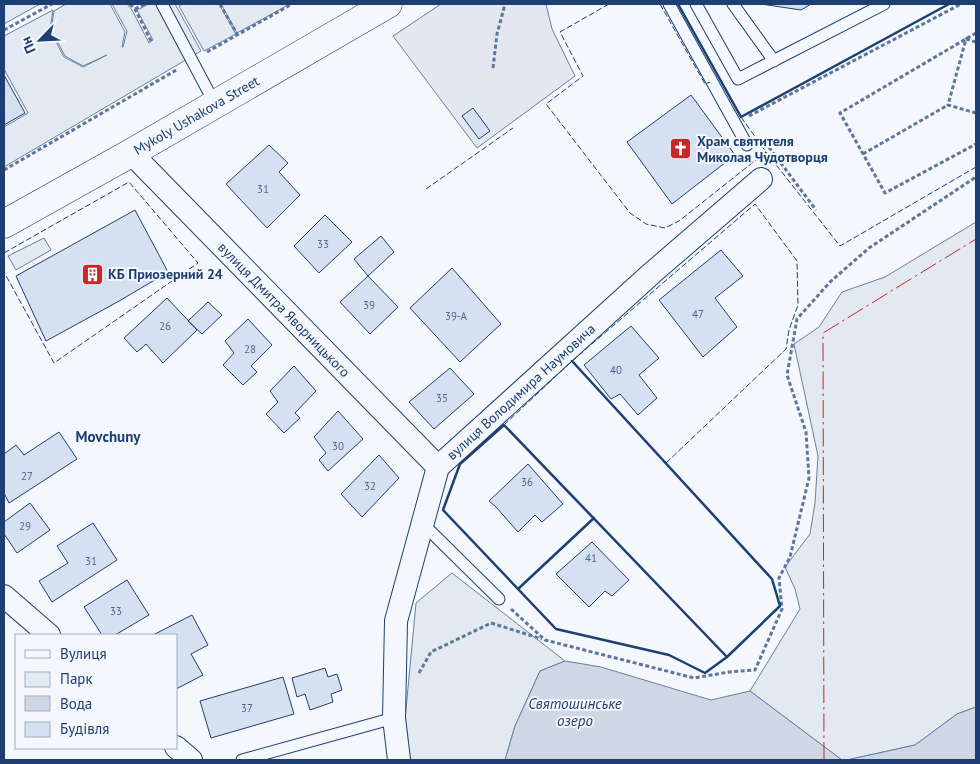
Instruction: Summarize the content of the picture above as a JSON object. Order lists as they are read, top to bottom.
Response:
{
  "streets": {
    "street": ["Mykoly Ushakova Street", "вулиця Дмитра Яворницького", "вулиця Володимира Наумовича"]
  },
  "crossings": [
    ["Mykoly Ushakova Street", "вулиця Дмитра Яворницького"],
    ["вулиця Дмитра Яворницького", "вулиця Володимира Наумовича"]
  ],
  "districts": ["Movchuny"],
  "water": ["Святошинське озеро"],
  "places": {
    "church": ["Храм святителя Миколая Чудотворця"],
    "building": ["КБ Приозерний 24"]
  },
  "house_numbers": [
    "31",
    "33",
    "39",
    "47",
    "39-А",
    "26",
    "28",
    "40",
    "35",
    "30",
    "27",
    "36",
    "32",
    "29",
    "41",
    "31",
    "33",
    "37"
  ],
  "legend": [
    "Вулиця",
    "Парк",
    "Вода",
    "Будівля"
  ],
  "north": "bottom left"
}
